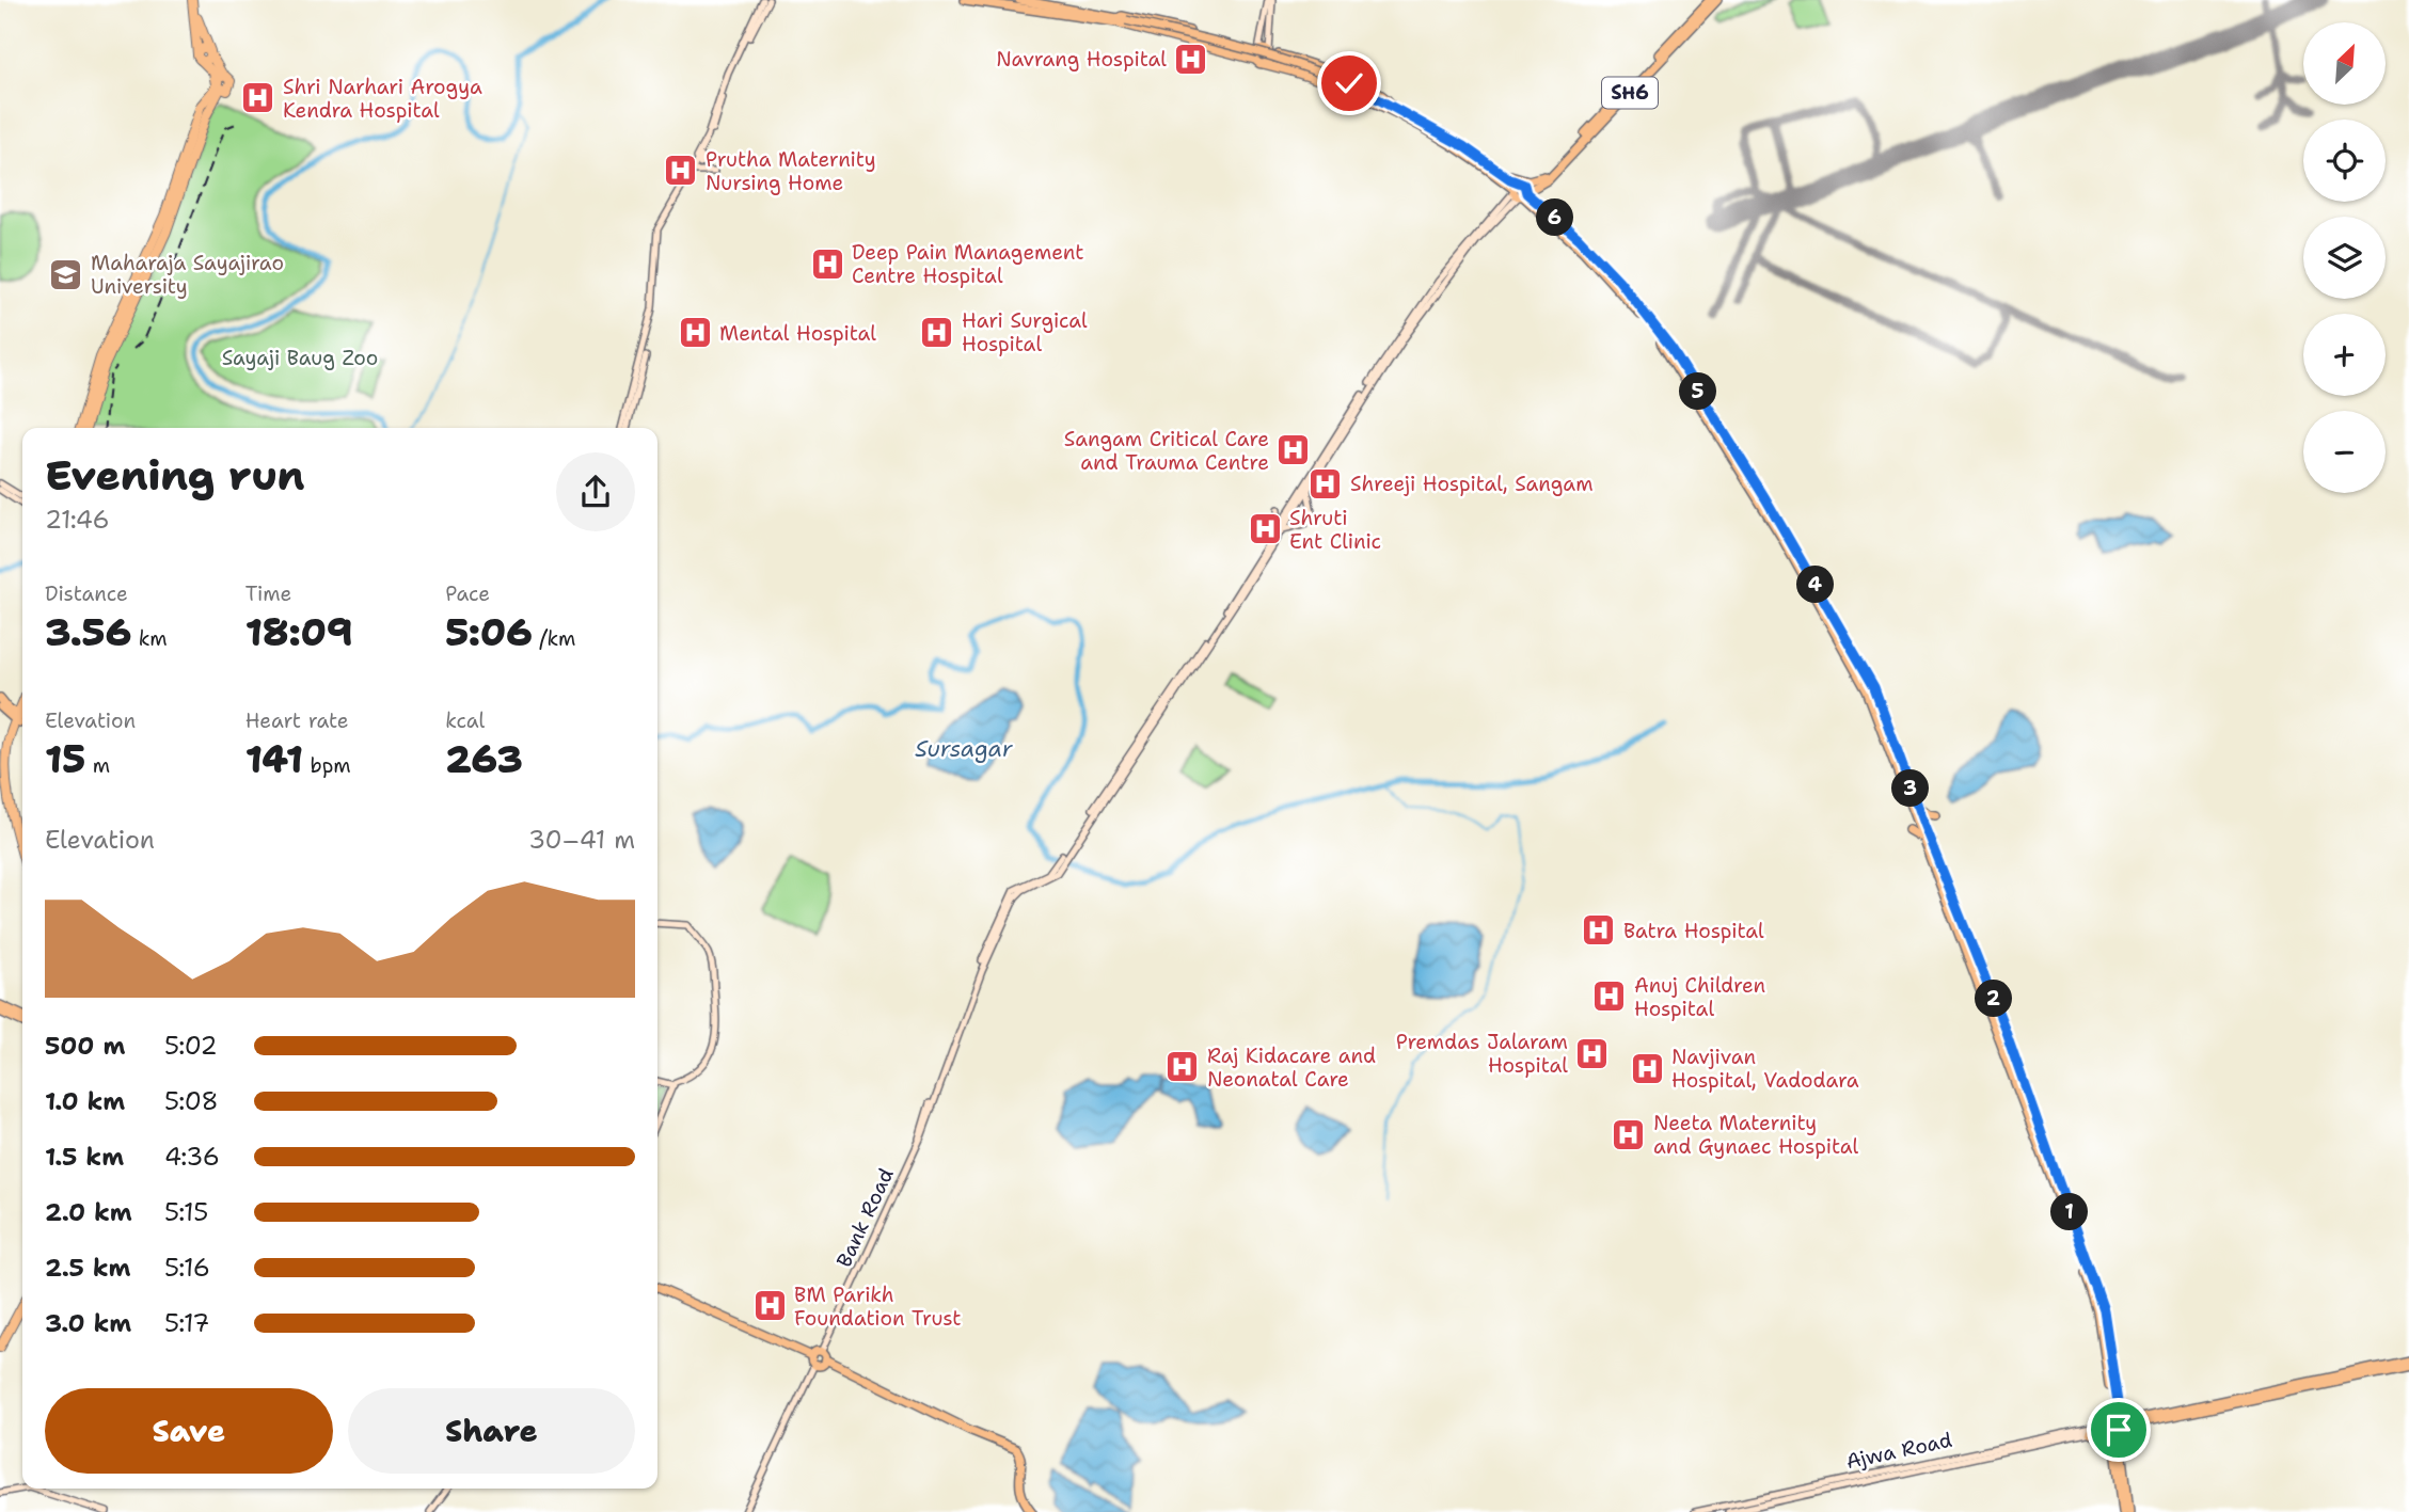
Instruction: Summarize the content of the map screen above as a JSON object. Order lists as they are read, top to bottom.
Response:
{
  "streets": {
    "main road": ["SH6", "Bank Road", "Ajwa Road"]
  },
  "water": ["Sursagar"],
  "parks": ["Sayaji Baug Zoo"],
  "places": {
    "hospital": [
      "Navrang Hospital",
      "Shri Narhari Arogya Kendra Hospital",
      "Prutha Maternity Nursing Home",
      "Deep Pain Management Centre Hospital",
      "Hari Surgical Hospital",
      "Mental Hospital",
      "Sangam Critical Care and Trauma Centre",
      "Shreeji Hospital, Sangam",
      "Shruti Ent Clinic",
      "Batra Hospital",
      "Anuj Children Hospital",
      "Premdas Jalaram Hospital",
      "Raj Kidacare and Neonatal Care",
      "Navjivan Hospital, Vadodara",
      "Neeta Maternity and Gynaec Hospital",
      "BM Parikh Foundation Trust"
    ],
    "school or university": ["Maharaja Sayajirao University"]
  },
  "north": "top right",
  "page": {
    "map_buttons": ["+", "−"],
    "pins": [
      "6",
      "5",
      "4",
      "3",
      "2",
      "1"
    ],
    "heading": ["Evening run", "21:46"],
    "stats": [
      ["Distance", "3.56 km"],
      ["Time", "18:09"],
      ["Pace", "5:06 /km"],
      ["Elevation", "15 m"],
      ["Heart rate", "141 bpm"],
      ["kcal", "263"]
    ],
    "chart": ["Elevation", "30–41 m"],
    "list": [
      {
        "name": "500 m",
        "note": "5:02"
      },
      {
        "name": "1.0 km",
        "note": "5:08"
      },
      {
        "name": "1.5 km",
        "note": "4:36"
      },
      {
        "name": "2.0 km",
        "note": "5:15"
      },
      {
        "name": "2.5 km",
        "note": "5:16"
      },
      {
        "name": "3.0 km",
        "note": "5:17"
      }
    ],
    "buttons": ["Save", "Share"]
  }
}
